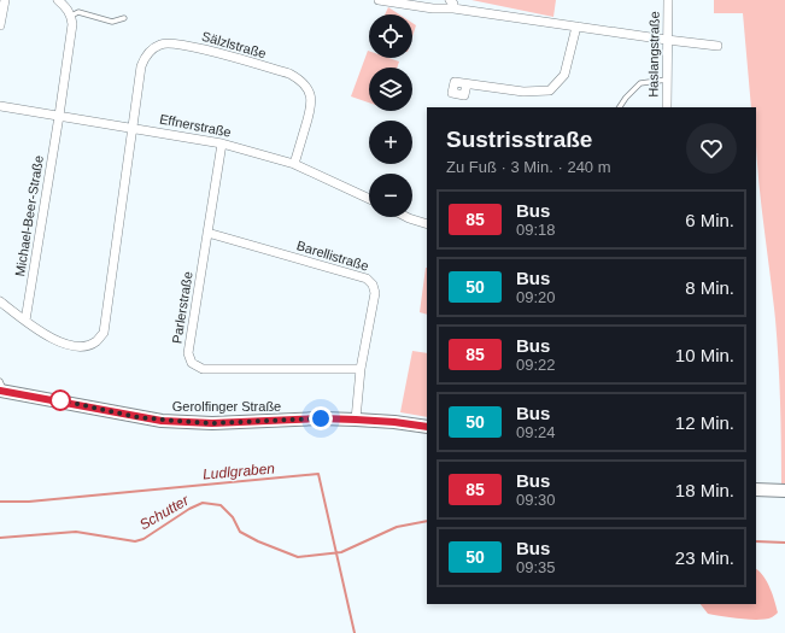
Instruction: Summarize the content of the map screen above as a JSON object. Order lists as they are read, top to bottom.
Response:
{
  "streets": {
    "street": [
      "Sälzlstraße",
      "Haslangstraße",
      "Effnerstraße",
      "Michael-Beer-Straße",
      "Barellistraße",
      "Parlerstraße",
      "Gerolfinger Straße"
    ]
  },
  "crossings": [
    ["Sälzlstraße", "Effnerstraße"],
    ["Sälzlstraße", "Michael-Beer-Straße"],
    ["Effnerstraße", "Michael-Beer-Straße"],
    ["Effnerstraße", "Parlerstraße"],
    ["Barellistraße", "Parlerstraße"],
    ["Barellistraße", "Gerolfinger Straße"]
  ],
  "water": ["Ludlgraben", "Schutter"],
  "lines": ["bus line 85"],
  "page": {
    "map_buttons": ["+", "−"],
    "heading": ["Sustrisstraße", "Zu Fuß · 3 Min. · 240 m"],
    "list": [
      {
        "mark": "85",
        "name": "Bus",
        "note": "09:18",
        "value": "6 Min."
      },
      {
        "mark": "50",
        "name": "Bus",
        "note": "09:20",
        "value": "8 Min."
      },
      {
        "mark": "85",
        "name": "Bus",
        "note": "09:22",
        "value": "10 Min."
      },
      {
        "mark": "50",
        "name": "Bus",
        "note": "09:24",
        "value": "12 Min."
      },
      {
        "mark": "85",
        "name": "Bus",
        "note": "09:30",
        "value": "18 Min."
      },
      {
        "mark": "50",
        "name": "Bus",
        "note": "09:35",
        "value": "23 Min."
      }
    ]
  }
}
